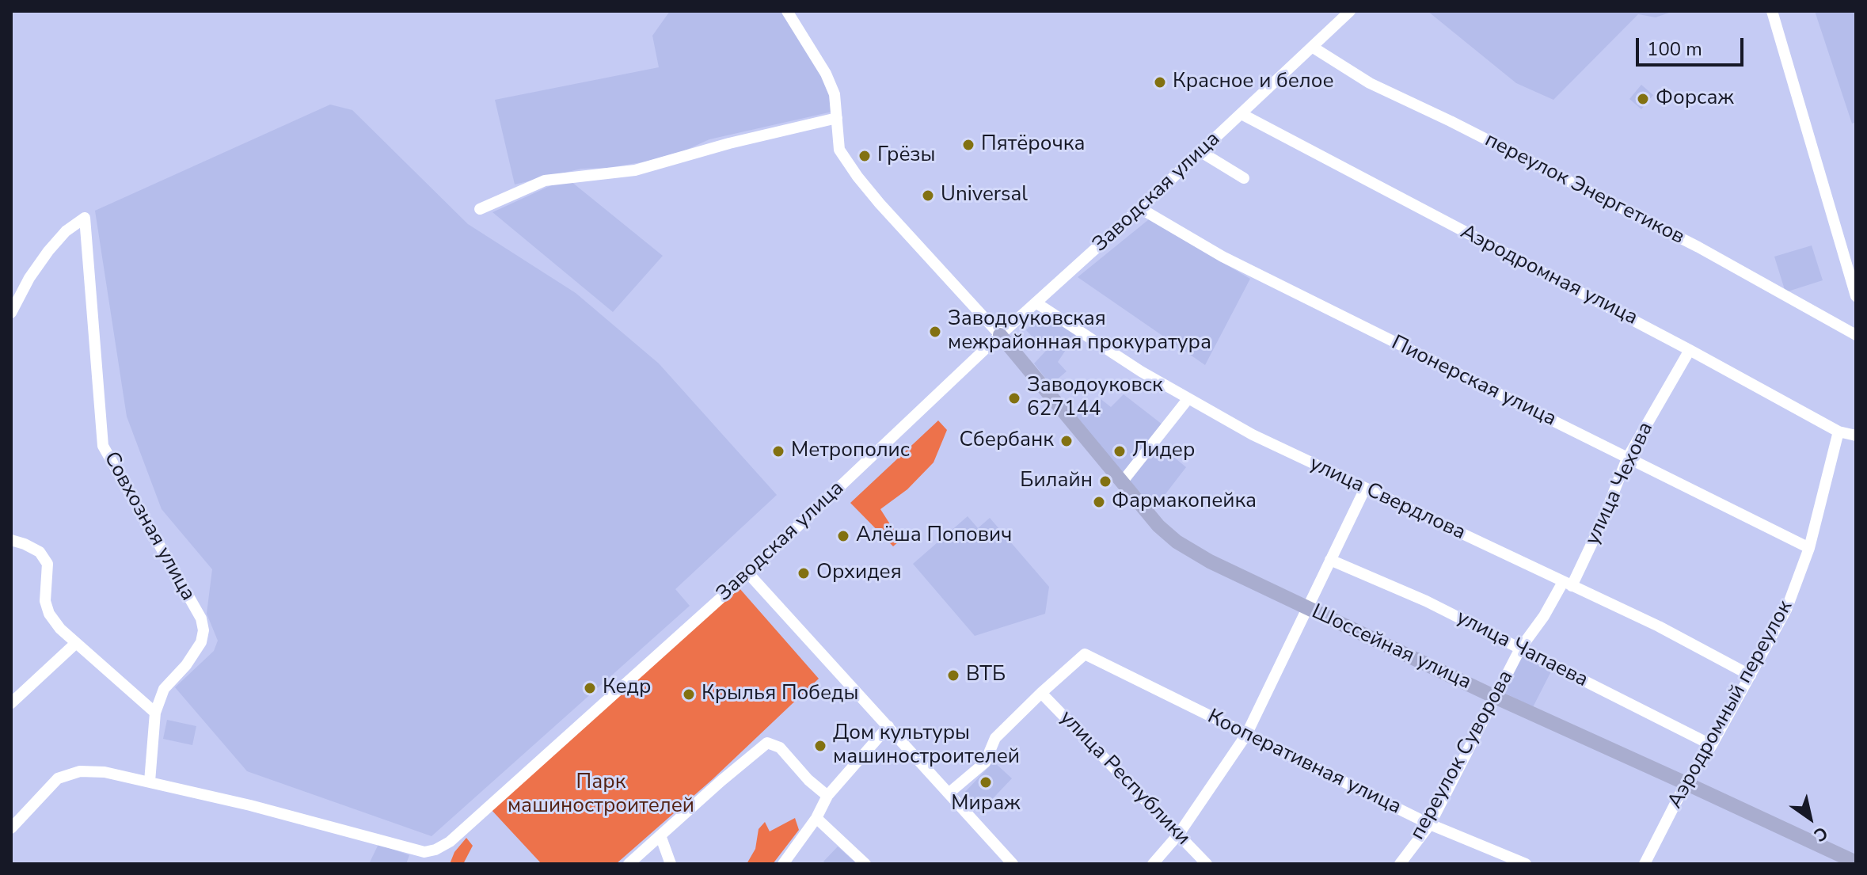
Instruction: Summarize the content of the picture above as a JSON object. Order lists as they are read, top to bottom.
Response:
{
  "streets": {
    "main road": ["Шоссейная улица"],
    "street": [
      "переулок Энергетиков",
      "Заводская улица",
      "Аэродромная улица",
      "Пионерская улица",
      "улица Чехова",
      "улица Свердлова",
      "Совхозная улица",
      "улица Чапаева",
      "Аэродромный переулок",
      "переулок Суворова",
      "Кооперативная улица",
      "улица Республики"
    ]
  },
  "crossings": [
    ["переулок Энергетиков", "Заводская улица"],
    ["Заводская улица", "Аэродромная улица"],
    ["Заводская улица", "Пионерская улица"],
    ["Заводская улица", "улица Свердлова"],
    ["Заводская улица", "Шоссейная улица"],
    ["Аэродромная улица", "улица Чехова"],
    ["Аэродромная улица", "Аэродромный переулок"],
    ["Пионерская улица", "улица Чехова"],
    ["Пионерская улица", "Аэродромный переулок"],
    ["улица Чехова", "улица Свердлова"],
    ["улица Чехова", "переулок Суворова"],
    ["улица Свердлова", "Аэродромный переулок"],
    ["улица Свердлова", "переулок Суворова"],
    ["Шоссейная улица", "Аэродромный переулок"],
    ["Шоссейная улица", "переулок Суворова"],
    ["улица Чапаева", "Аэродромный переулок"],
    ["улица Чапаева", "переулок Суворова"],
    ["переулок Суворова", "Кооперативная улица"],
    ["Кооперативная улица", "улица Республики"]
  ],
  "parks": ["Парк машиностроителей"],
  "places": [
    "Красное и белое",
    "Форсаж",
    "Пятёрочка",
    "Грёзы",
    "Universal",
    "Заводоуковская межрайонная прокуратура",
    "Заводоуковск 627144",
    "Сбербанк",
    "Метрополис",
    "Лидер",
    "Билайн",
    "Фармакопейка",
    "Алёша Попович",
    "Орхидея",
    "ВТБ",
    "Кедр",
    "Крылья Победы",
    "Дом культуры машиностроителей",
    "Мираж"
  ],
  "scale_bar": "100 m",
  "north": "bottom right"
}
